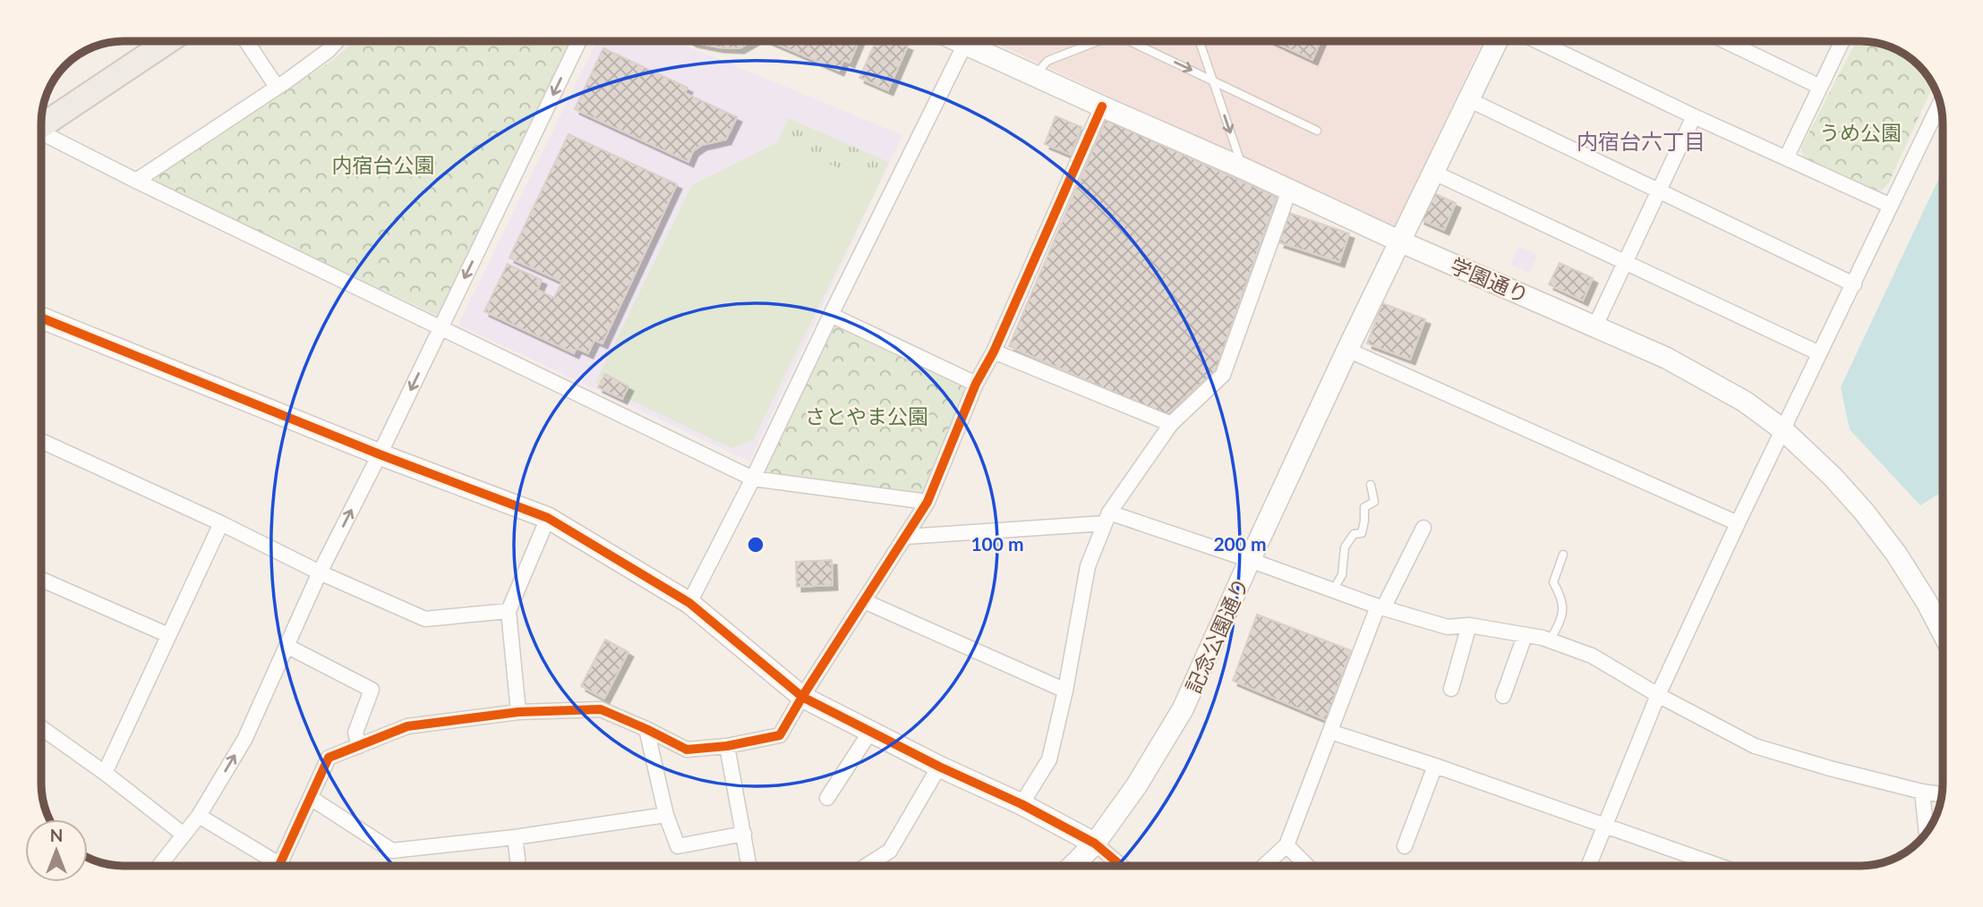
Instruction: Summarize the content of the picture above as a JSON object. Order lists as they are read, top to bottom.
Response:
{
  "streets": {
    "street": ["学園通り", "記念公園通り"]
  },
  "crossings": [
    ["学園通り", "記念公園通り"]
  ],
  "districts": ["内宿台六丁目"],
  "parks": ["うめ公園", "内宿台公園", "さとやま公園"],
  "north": "top",
  "rings": ["100 m", "200 m"]
}
